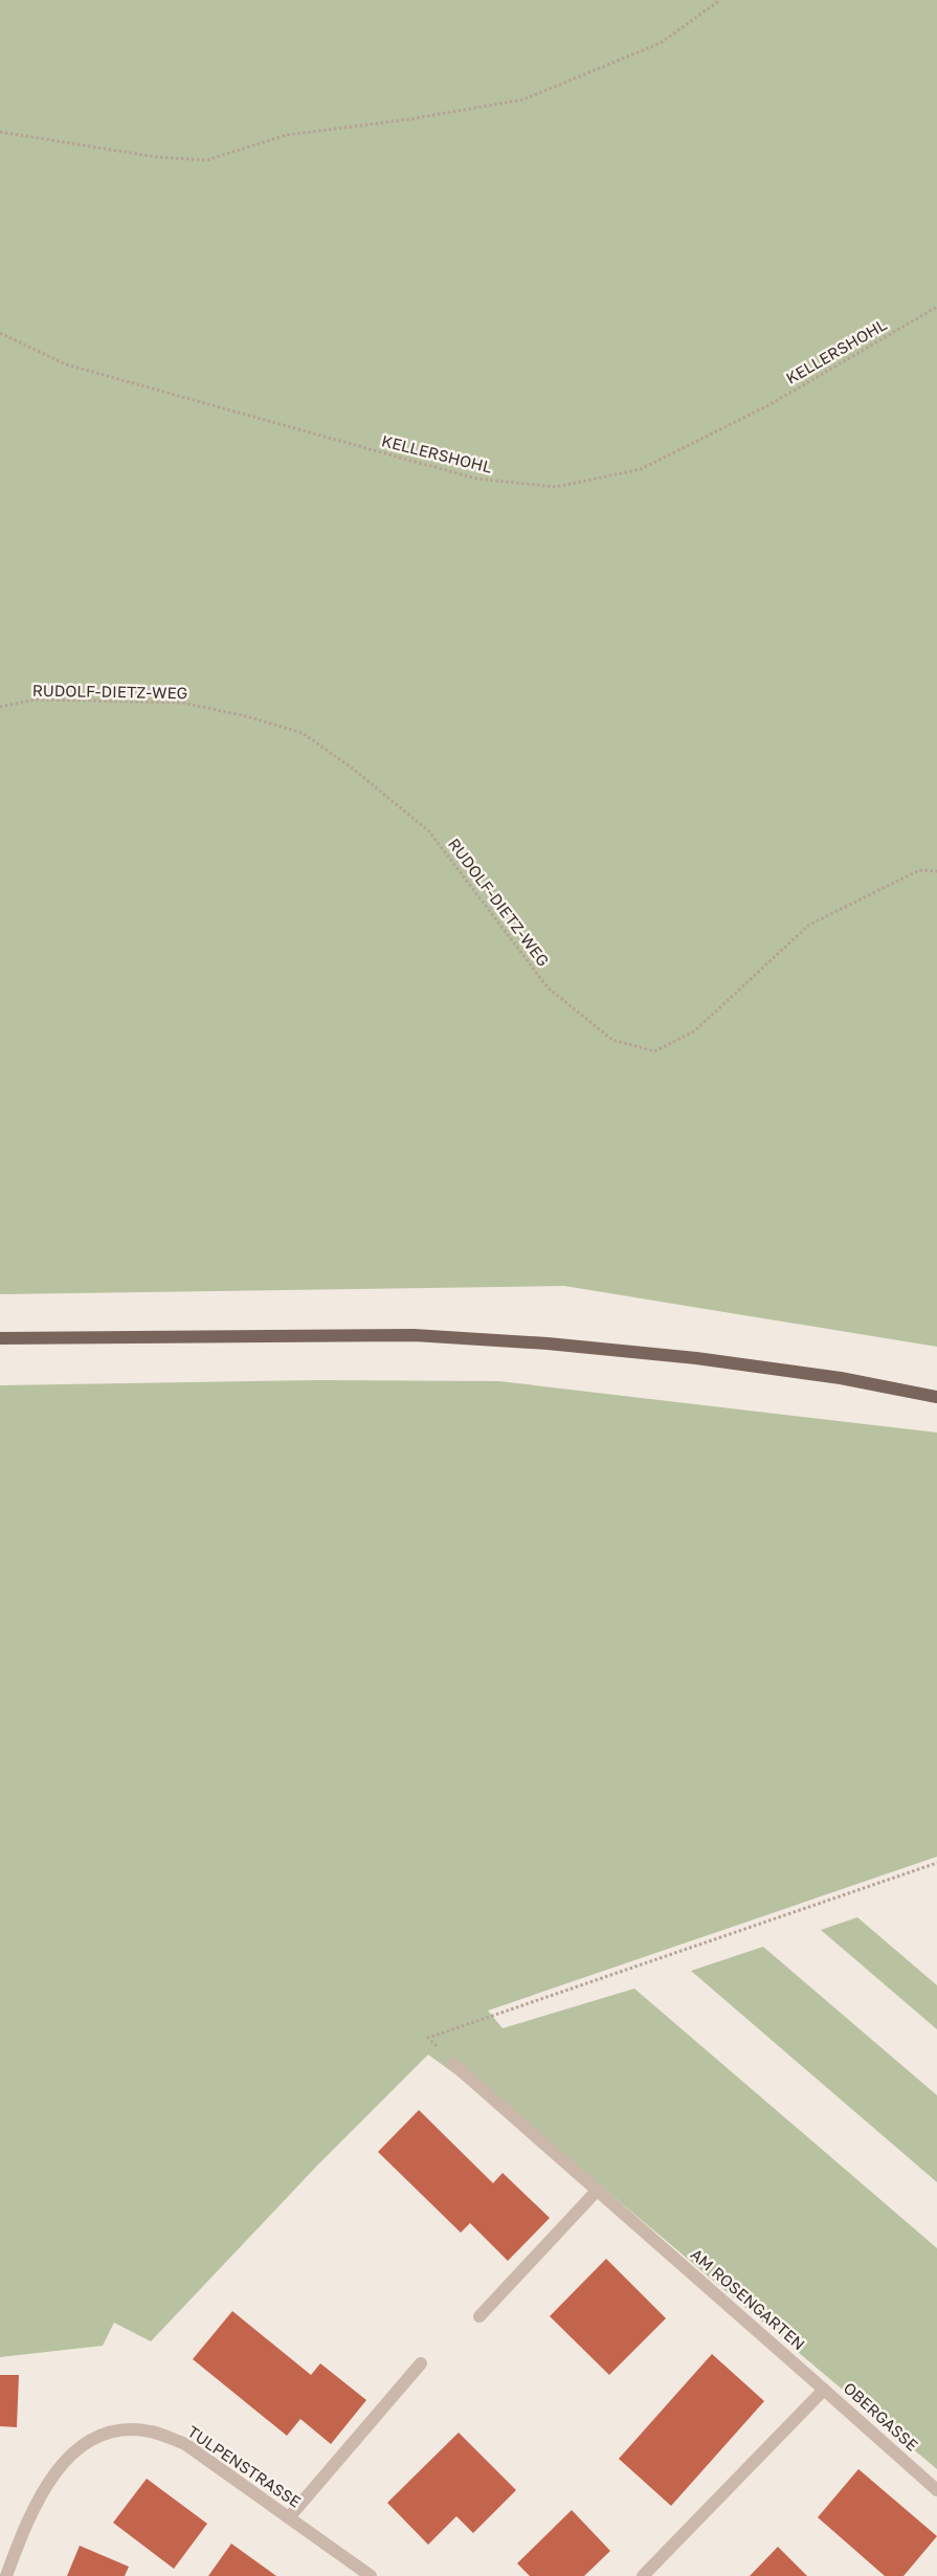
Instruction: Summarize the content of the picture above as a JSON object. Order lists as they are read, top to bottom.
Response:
{
  "streets": {
    "street": ["AM ROSENGARTEN", "OBERGASSE", "TULPENSTRASSE"],
    "path": ["KELLERSHOHL", "RUDOLF-DIETZ-WEG"]
  },
  "crossings": [
    ["AM ROSENGARTEN", "OBERGASSE"]
  ]
}
